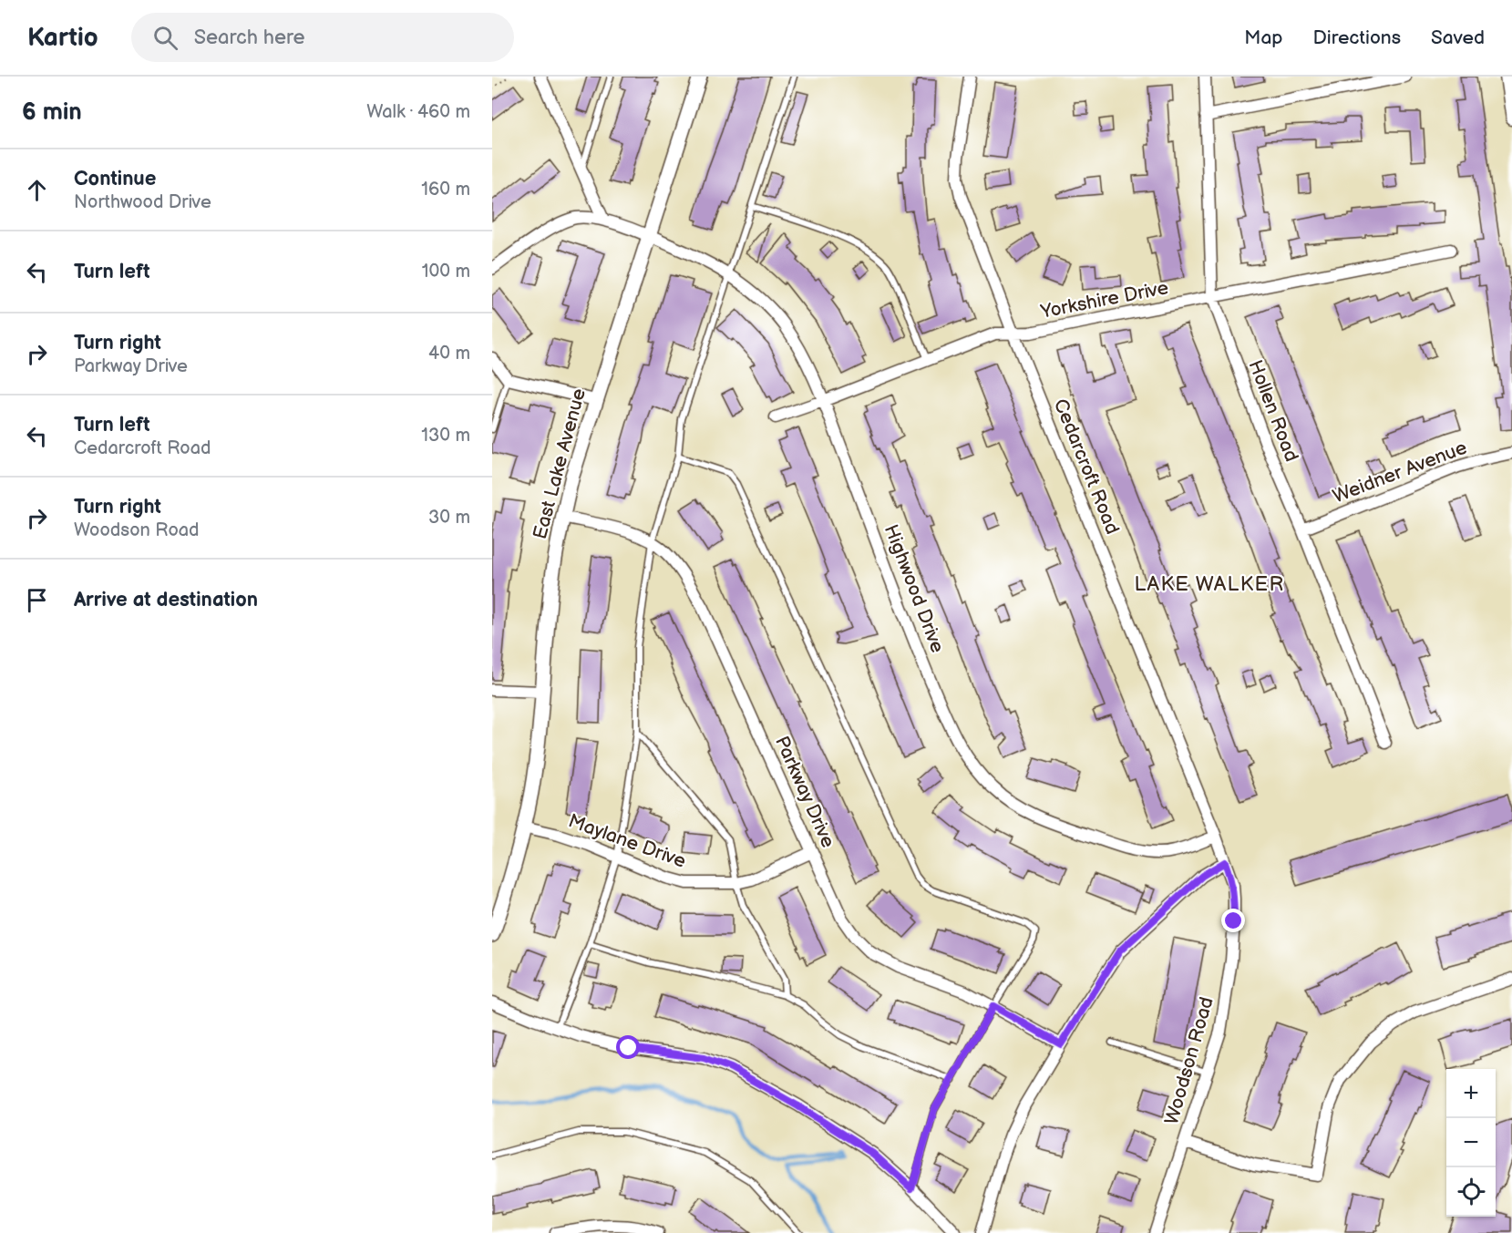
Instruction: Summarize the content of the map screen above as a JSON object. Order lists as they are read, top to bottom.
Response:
{
  "streets": {
    "street": [
      "Yorkshire Drive",
      "Hollen Road",
      "East Lake Avenue",
      "Cedarcroft Road",
      "Weidner Avenue",
      "Highwood Drive",
      "Parkway Drive",
      "Maylane Drive",
      "Woodson Road"
    ]
  },
  "crossings": [
    ["Yorkshire Drive", "Hollen Road"],
    ["Yorkshire Drive", "Cedarcroft Road"],
    ["Yorkshire Drive", "Highwood Drive"],
    ["Hollen Road", "Weidner Avenue"],
    ["East Lake Avenue", "Highwood Drive"],
    ["East Lake Avenue", "Parkway Drive"],
    ["East Lake Avenue", "Maylane Drive"],
    ["Cedarcroft Road", "Highwood Drive"],
    ["Cedarcroft Road", "Woodson Road"],
    ["Parkway Drive", "Maylane Drive"]
  ],
  "districts": ["LAKE WALKER"],
  "page": {
    "header": "Kartio",
    "search": "Search here",
    "nav": ["Map", "Directions", "Saved"],
    "heading": ["6 min", "Walk · 460 m"],
    "list": [
      ["Continue", "Northwood Drive", "160 m"],
      ["Turn left", "100 m"],
      ["Turn right", "Parkway Drive", "40 m"],
      ["Turn left", "Cedarcroft Road", "130 m"],
      ["Turn right", "Woodson Road", "30 m"],
      "Arrive at destination"
    ],
    "map_buttons": ["+", "−"]
  }
}
